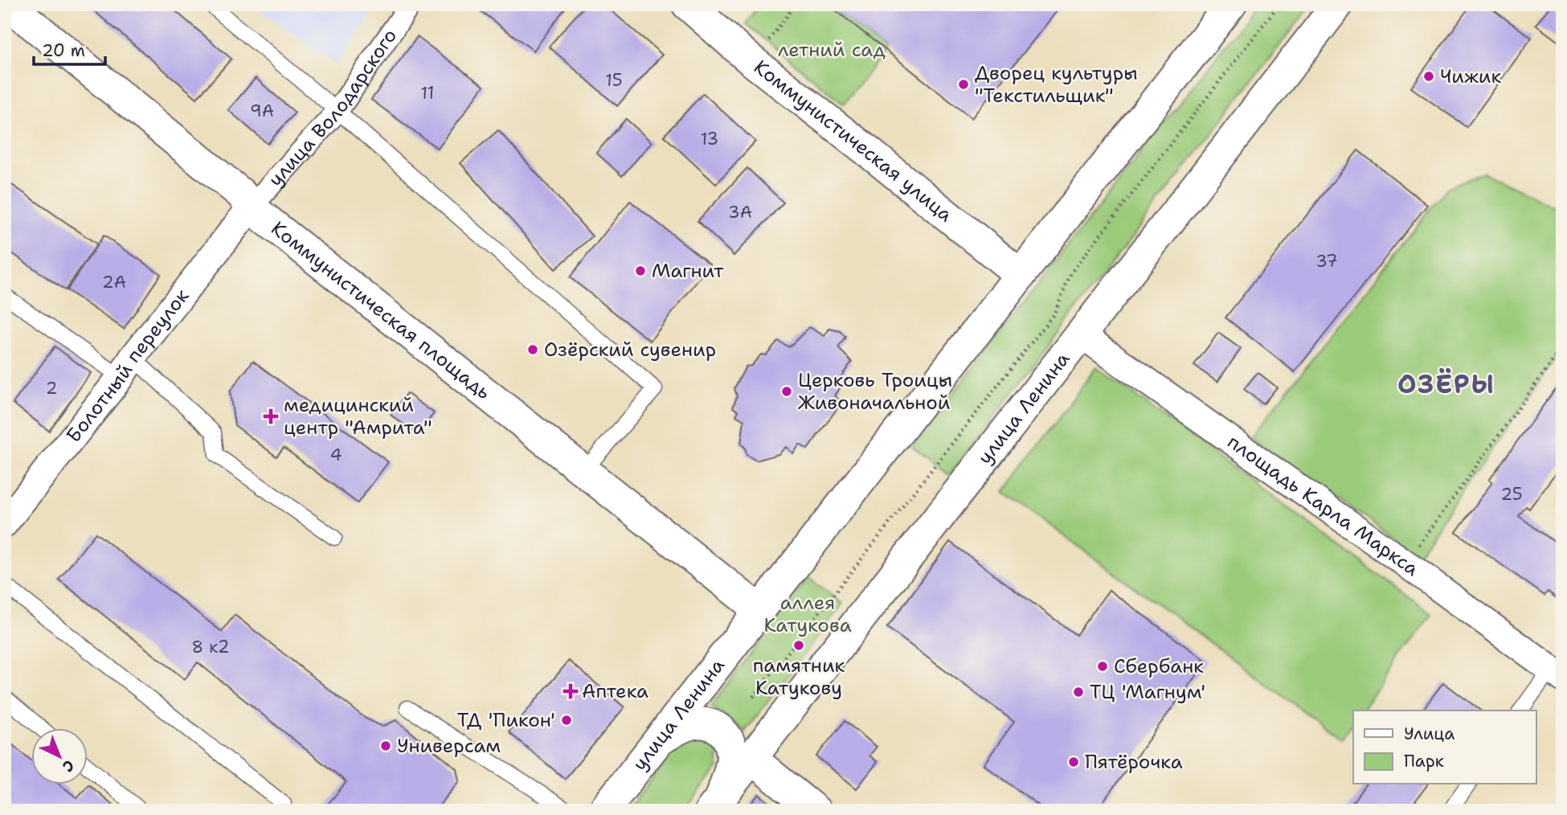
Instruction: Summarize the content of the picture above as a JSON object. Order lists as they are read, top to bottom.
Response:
{
  "streets": {
    "main road": ["Коммунистическая улица", "Коммунистическая площадь", "улица Ленина"],
    "street": ["улица Володарского", "Болотный переулок", "площадь Карла Маркса"]
  },
  "crossings": [
    ["улица Володарского", "Коммунистическая площадь"],
    ["улица Володарского", "Болотный переулок"],
    ["Коммунистическая улица", "улица Ленина"],
    ["Коммунистическая площадь", "Болотный переулок"],
    ["Коммунистическая площадь", "улица Ленина"],
    ["улица Ленина", "площадь Карла Маркса"]
  ],
  "districts": ["ОЗЁРЫ"],
  "parks": ["летний сад", "аллея Катукова"],
  "places": {
    "other": [
      "Чижик",
      "Дворец культуры \"Текстильщик\"",
      "Магнит",
      "Озёрский сувенир",
      "Церковь Троицы Живоначальной",
      "памятник Катукову",
      "Сбербанк",
      "ТЦ 'Магнум'",
      "ТД 'Пикон'",
      "Универсам",
      "Пятёрочка"
    ],
    "health": ["медицинский центр \"Амрита\"", "Аптека"]
  },
  "house_numbers": [
    "15",
    "11",
    "9А",
    "13",
    "3А",
    "37",
    "2А",
    "2",
    "4",
    "25",
    "8 к2"
  ],
  "legend": ["Улица", "Парк"],
  "scale_bar": "20 m",
  "north": "bottom right"
}
